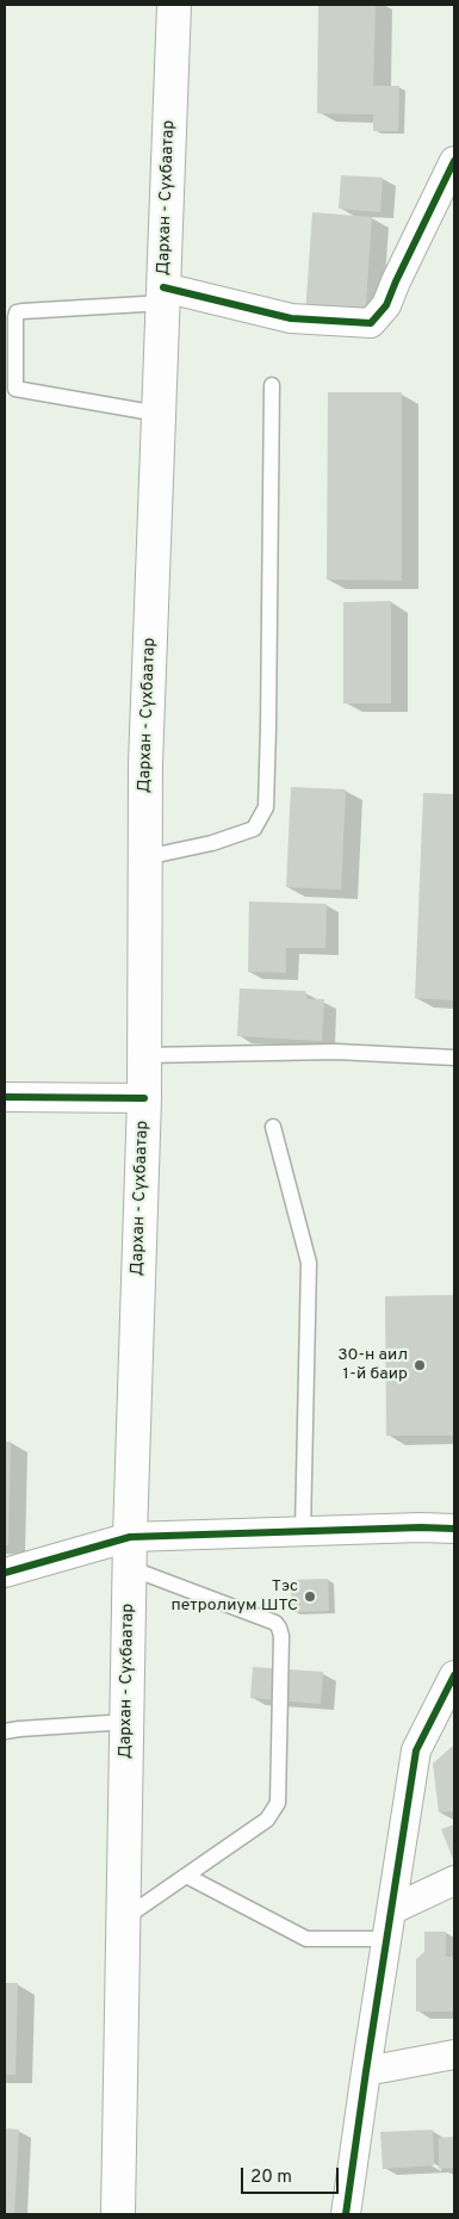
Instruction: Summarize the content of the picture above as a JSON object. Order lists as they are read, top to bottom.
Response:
{
  "streets": {
    "highway": ["Дархан - Сүхбаатар"]
  },
  "places": ["30-н аил 1-й баир", "Тэс петролиум ШТС"],
  "scale_bar": "20 m"
}
